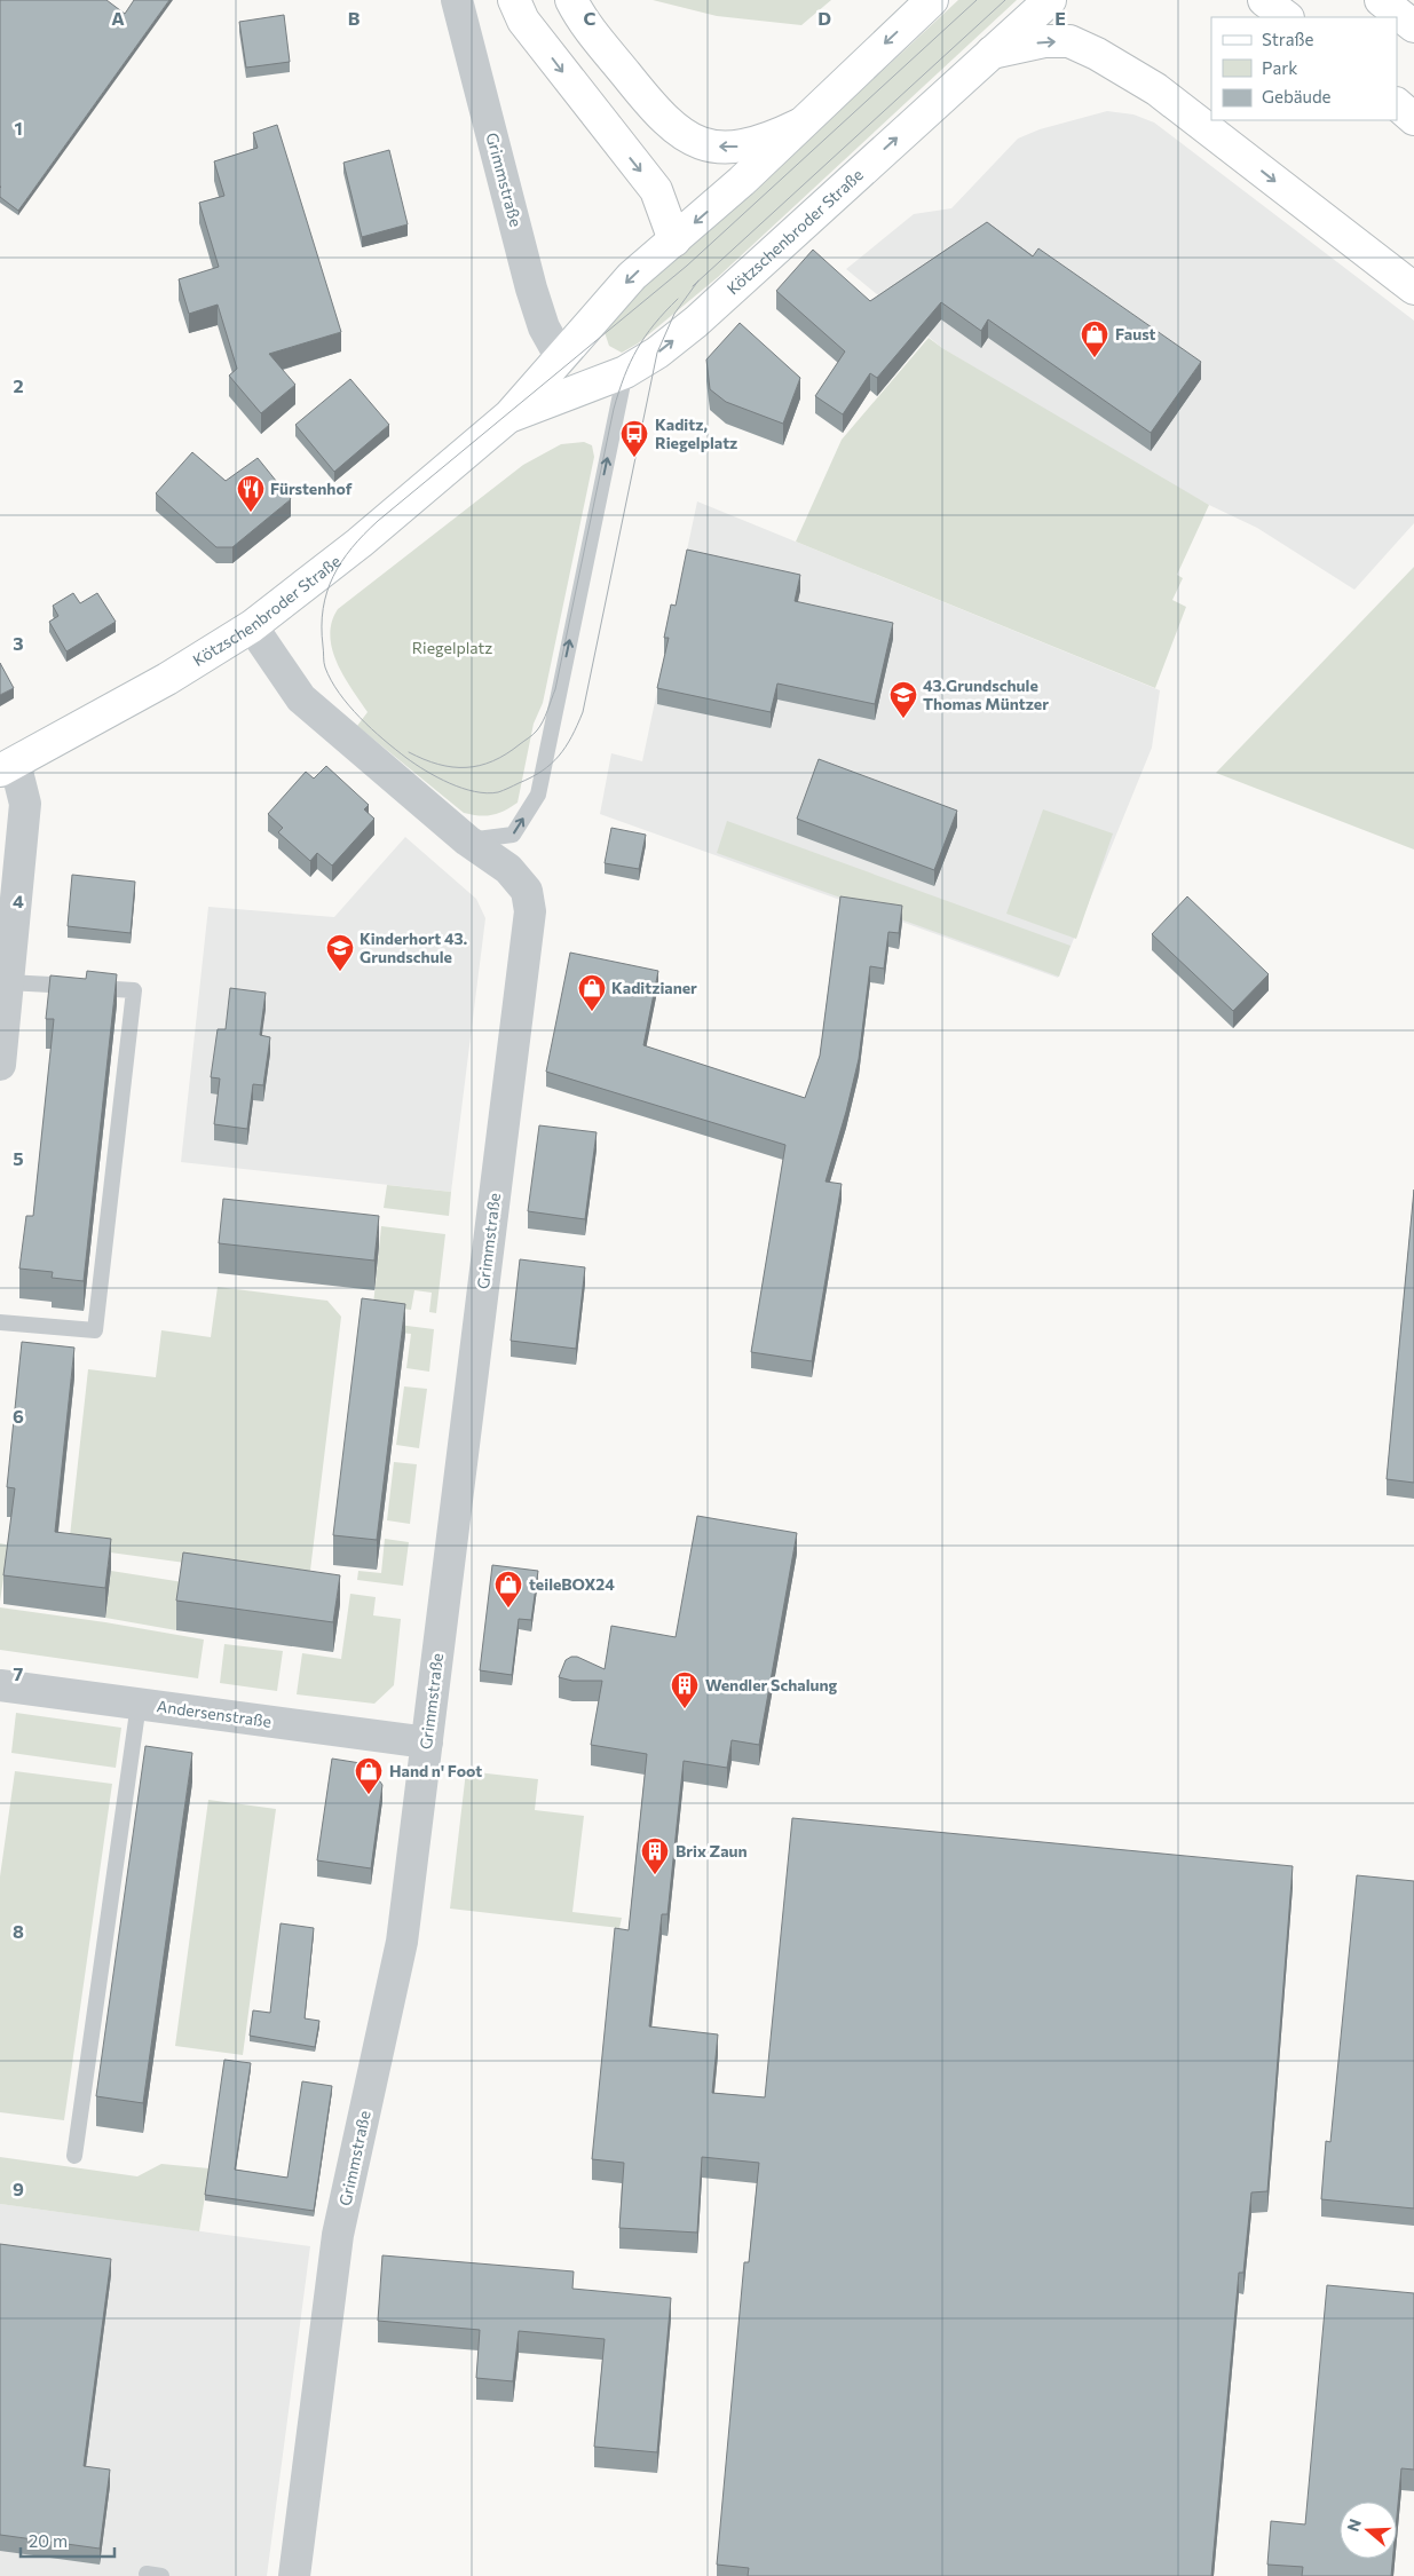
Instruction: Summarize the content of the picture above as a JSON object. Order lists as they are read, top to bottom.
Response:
{
  "streets": {
    "main road": ["Kötzschenbroder Straße"],
    "street": ["Grimmstraße", "Andersenstraße"]
  },
  "crossings": [
    ["Grimmstraße", "Kötzschenbroder Straße"],
    ["Grimmstraße", "Andersenstraße"]
  ],
  "parks": ["Riegelplatz"],
  "places": {
    "shop": [
      "Faust",
      "Kaditzianer",
      "teileBOX24",
      "Hand n' Foot"
    ],
    "bus stop": ["Kaditz, Riegelplatz"],
    "restaurant": ["Fürstenhof"],
    "school or university": ["43.Grundschule Thomas Müntzer", "Kinderhort 43. Grundschule"],
    "building": ["Wendler Schalung", "Brix Zaun"]
  },
  "legend": ["Straße", "Park", "Gebäude"],
  "scale_bar": "20 m",
  "north": "left",
  "grid": {
    "columns": [
      "A",
      "B",
      "C",
      "D",
      "E"
    ],
    "rows": [
      "1",
      "2",
      "3",
      "4",
      "5",
      "6",
      "7",
      "8",
      "9"
    ]
  }
}
